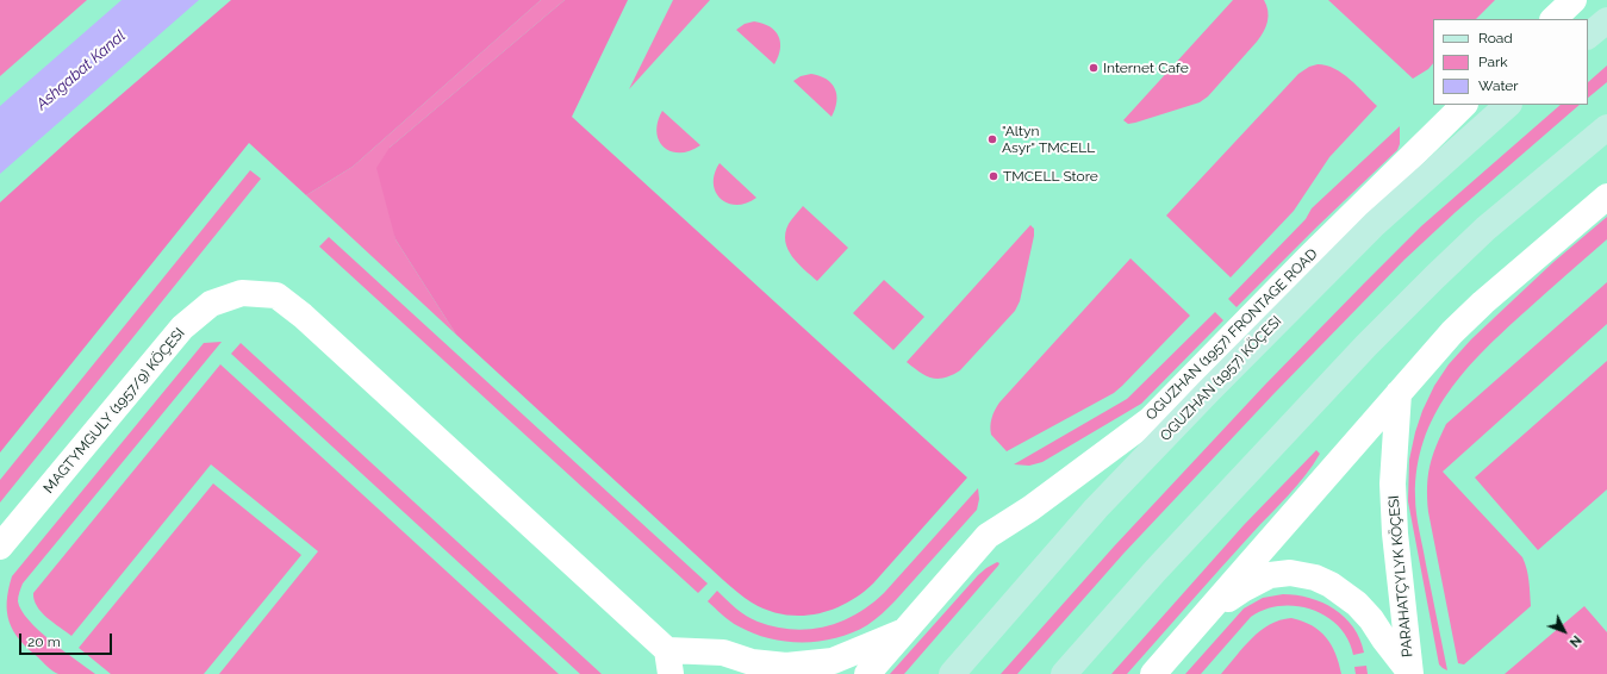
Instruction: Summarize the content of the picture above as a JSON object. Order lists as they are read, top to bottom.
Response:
{
  "streets": {
    "main road": ["OGUZHAN (1957) KÖÇESI"],
    "street": ["OGUZHAN (1957) FRONTAGE ROAD", "MAGTYMGULY (1957/9) KÖÇESI", "PARAHATÇYLYK KÖÇESI"]
  },
  "water": ["Ashgabat Kanal"],
  "places": ["Internet Cafe", "\"Altyn Asyr\" TMCELL", "TMCELL Store"],
  "legend": ["Road", "Park", "Water"],
  "scale_bar": "20 m",
  "north": "bottom right"
}
